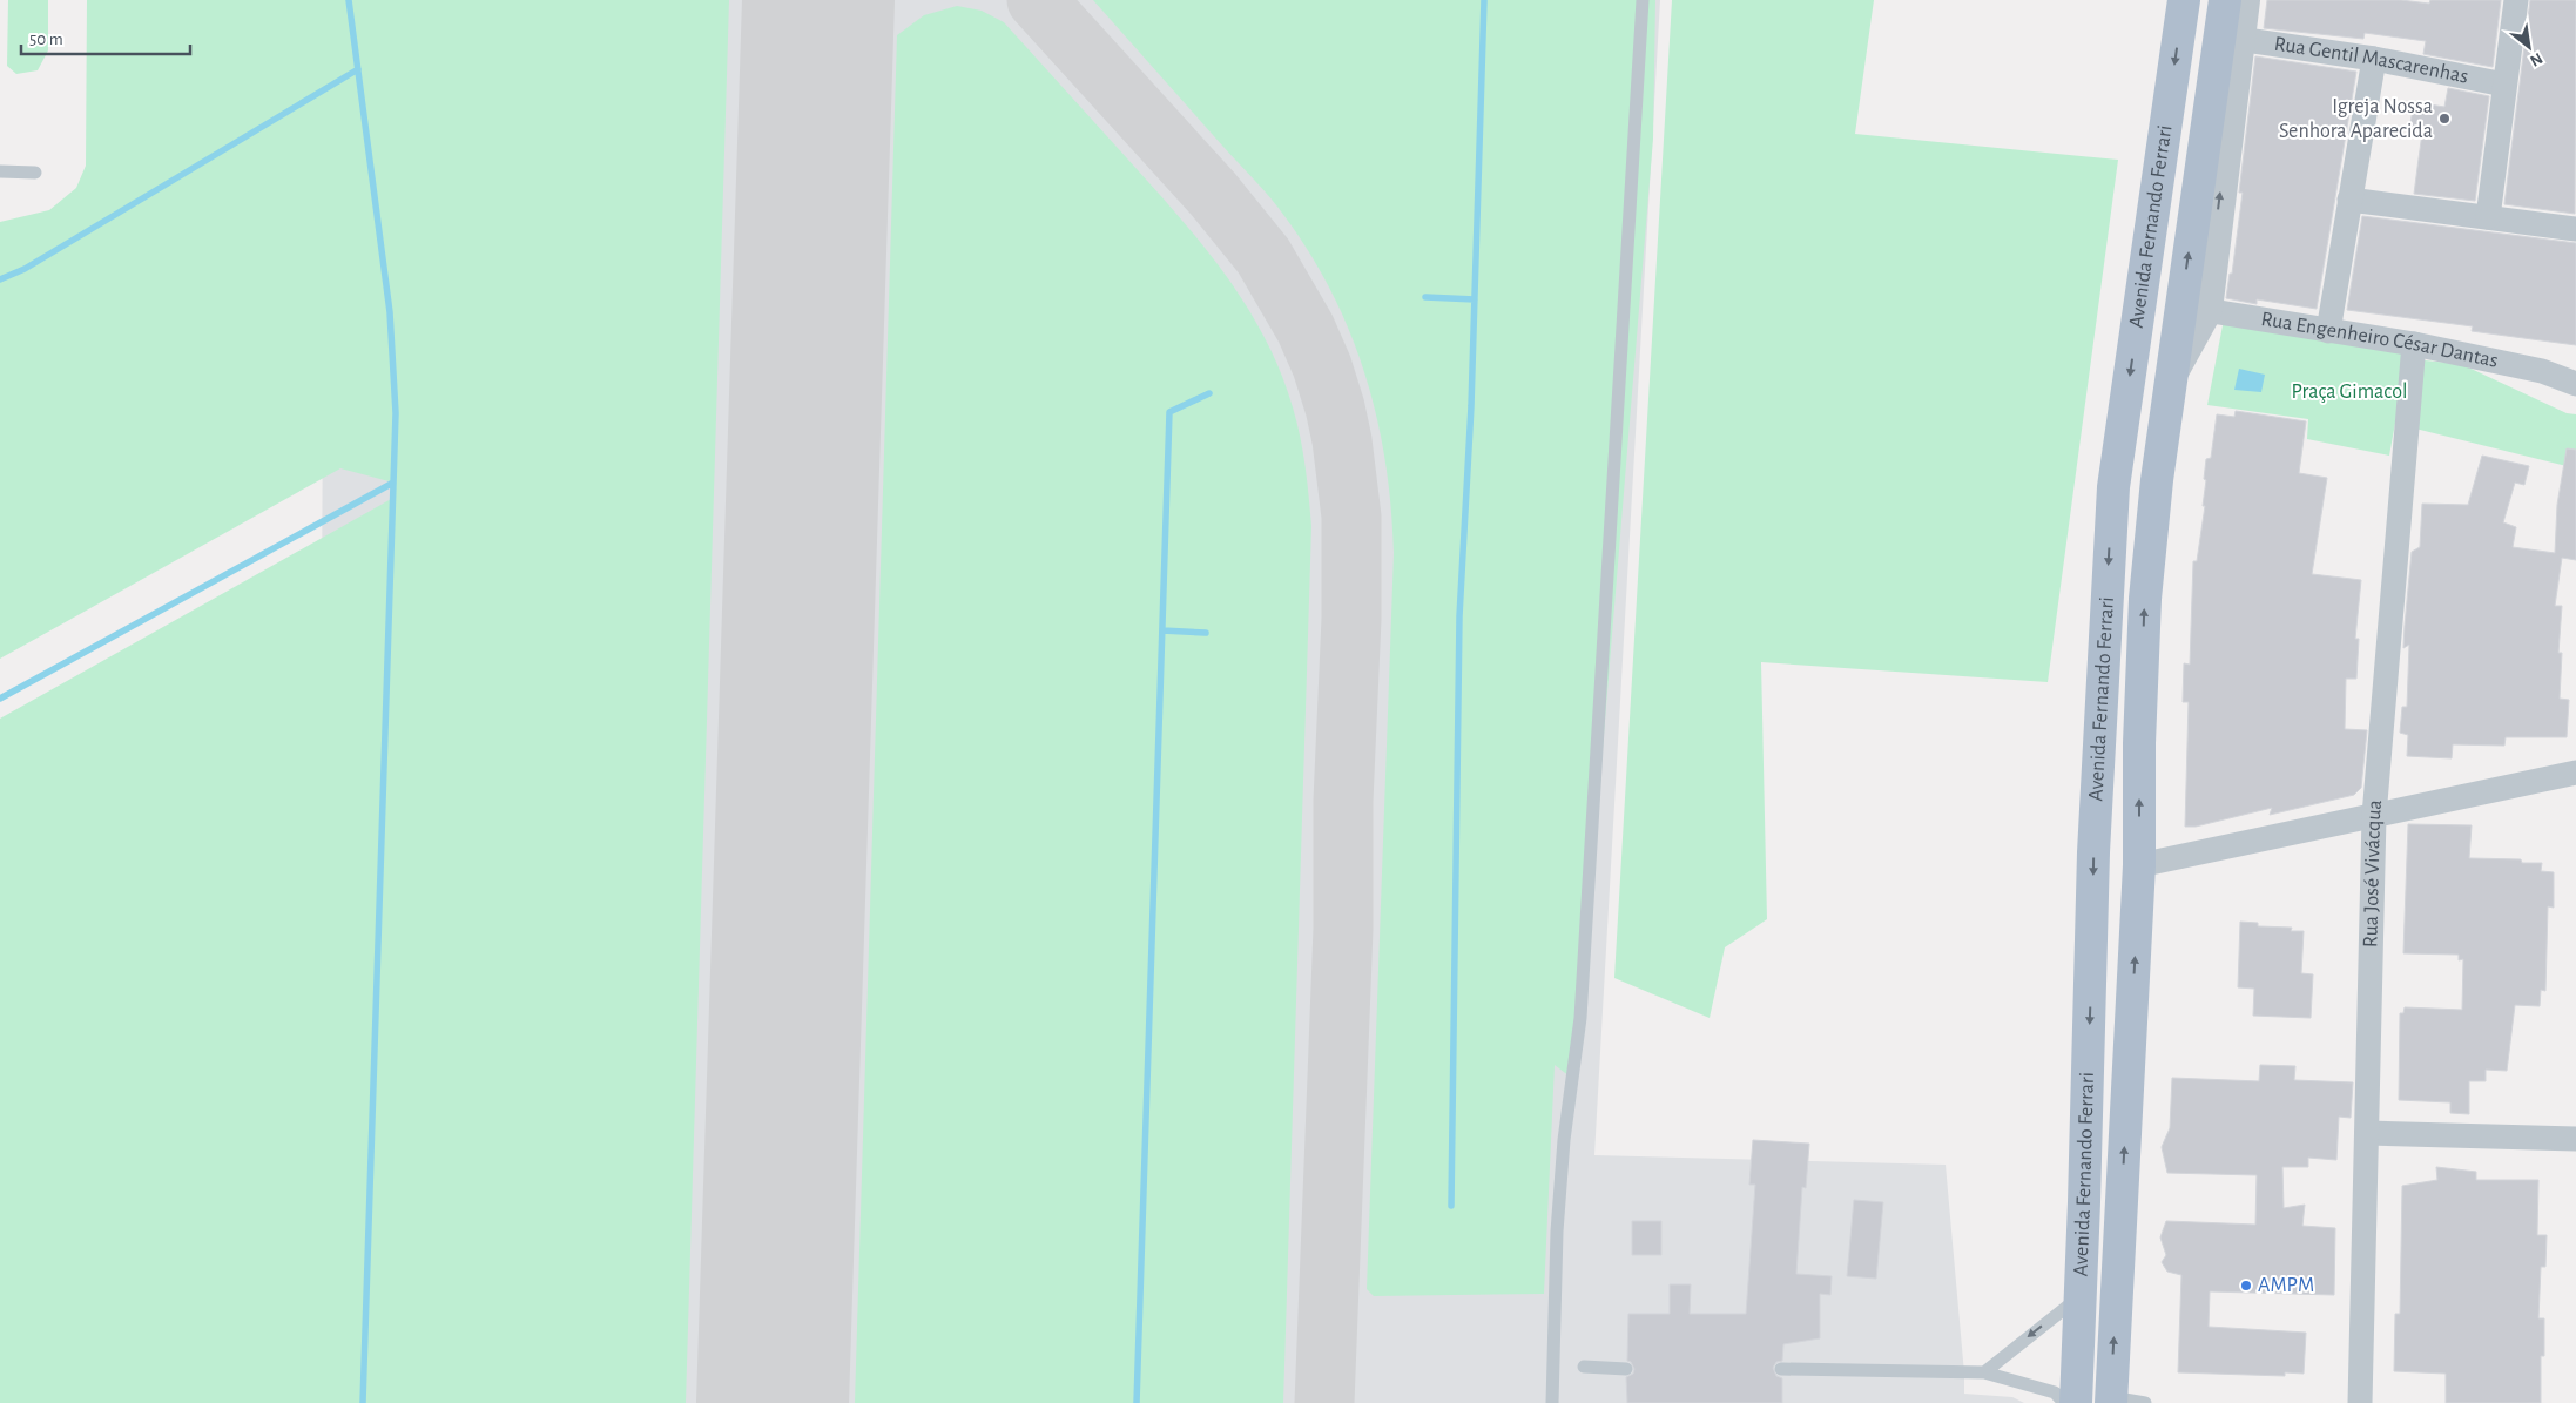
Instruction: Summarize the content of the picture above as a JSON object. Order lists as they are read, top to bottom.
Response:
{
  "streets": {
    "main road": ["Avenida Fernando Ferrari"],
    "street": ["Rua Gentil Mascarenhas", "Rua Engenheiro César Dantas", "Rua José Vivácqua"]
  },
  "crossings": [
    ["Rua Gentil Mascarenhas", "Avenida Fernando Ferrari"],
    ["Avenida Fernando Ferrari", "Rua Engenheiro César Dantas"],
    ["Rua Engenheiro César Dantas", "Rua José Vivácqua"]
  ],
  "parks": ["Praça Gimacol"],
  "places": ["Igreja Nossa Senhora Aparecida", "AMPM"],
  "scale_bar": "50 m",
  "north": "bottom right"
}
